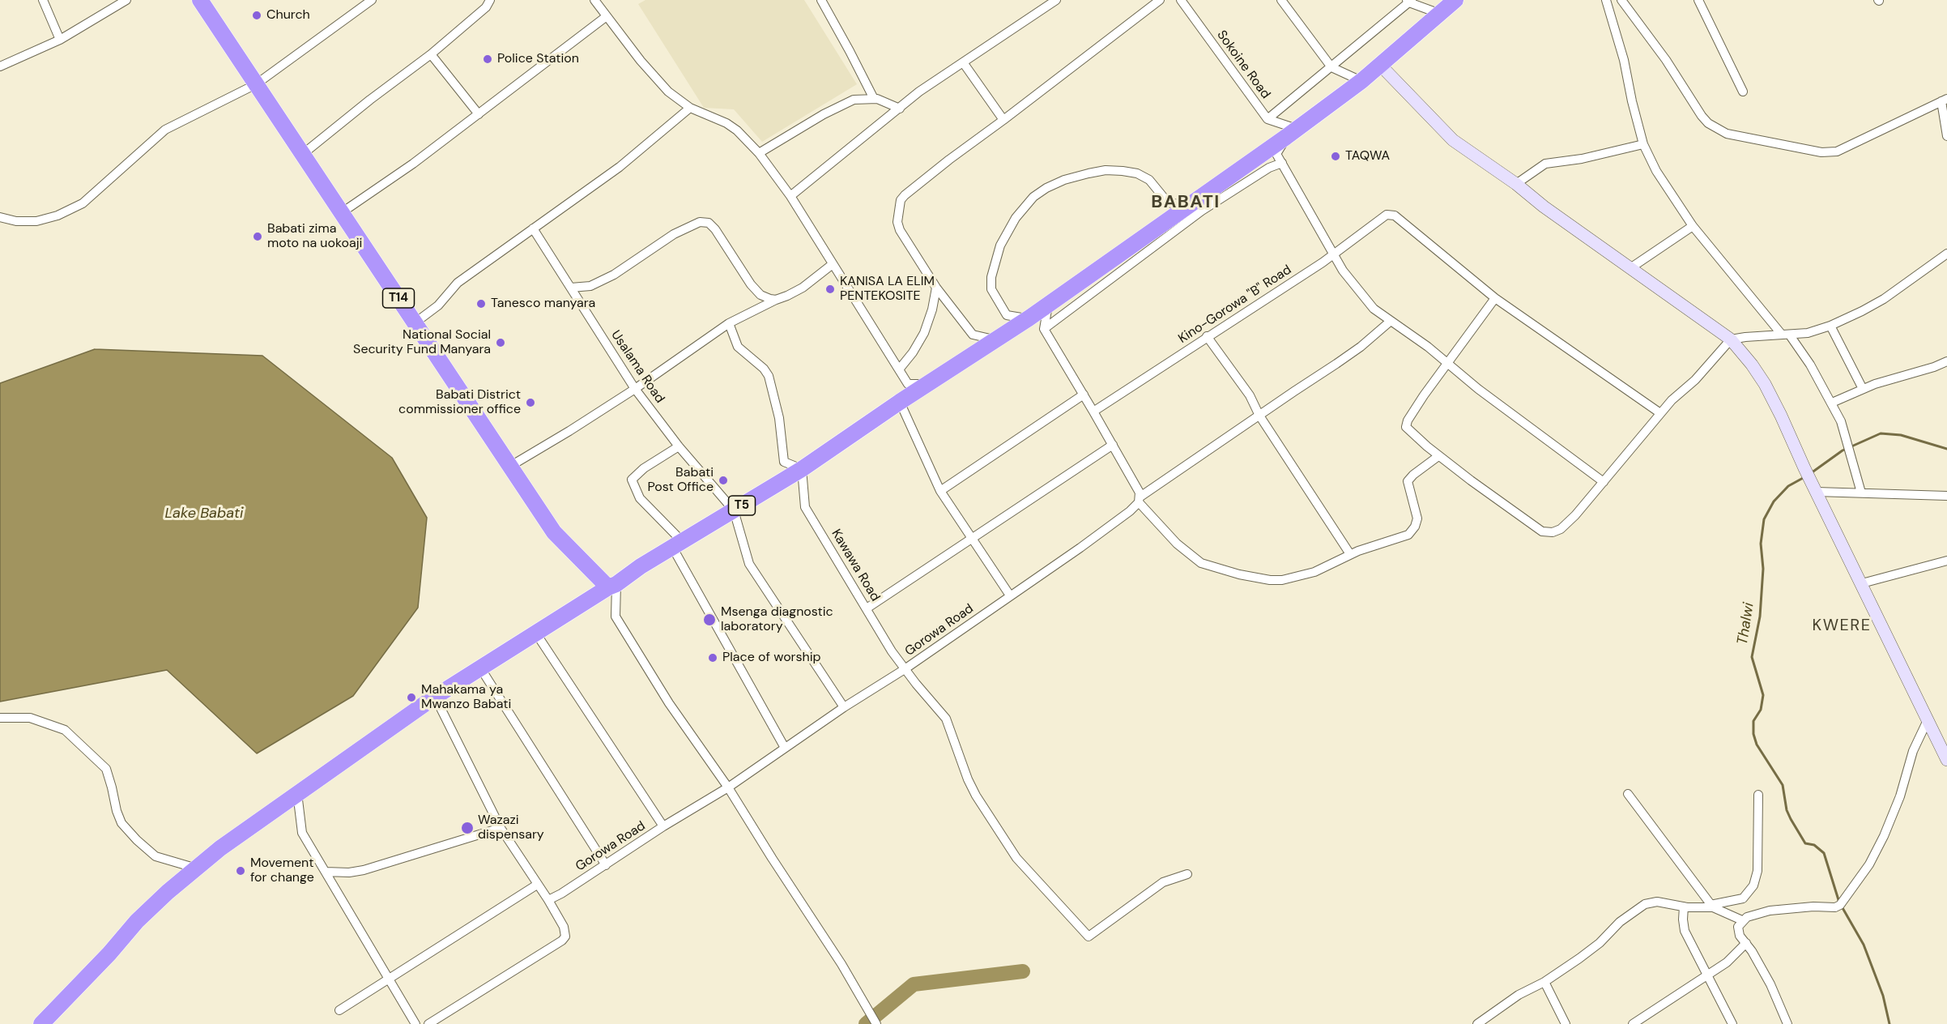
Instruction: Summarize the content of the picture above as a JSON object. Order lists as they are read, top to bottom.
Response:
{
  "streets": {
    "highway": ["T14", "T5"],
    "street": [
      "Sokoine Road",
      "Kino-Gorowa \"B\" Road",
      "Usalama Road",
      "Kawawa Road",
      "Gorowa Road"
    ]
  },
  "crossings": [
    ["Sokoine Road", "T5"],
    ["T14", "T5"],
    ["Usalama Road", "T5"],
    ["T5", "Kawawa Road"],
    ["Kawawa Road", "Gorowa Road"]
  ],
  "districts": ["BABATI", "KWERE"],
  "water": ["Lake Babati", "Thalwi"],
  "places": [
    "Church",
    "Police Station",
    "TAQWA",
    "Babati zima moto na uokoaji",
    "KANISA LA ELIM PENTEKOSITE",
    "Tanesco manyara",
    "National Social Security Fund Manyara",
    "Babati District commissioner office",
    "Babati Post Office",
    "Msenga diagnostic laboratory",
    "Place of worship",
    "Mahakama ya Mwanzo Babati",
    "Wazazi dispensary",
    "Movement for change"
  ]
}
